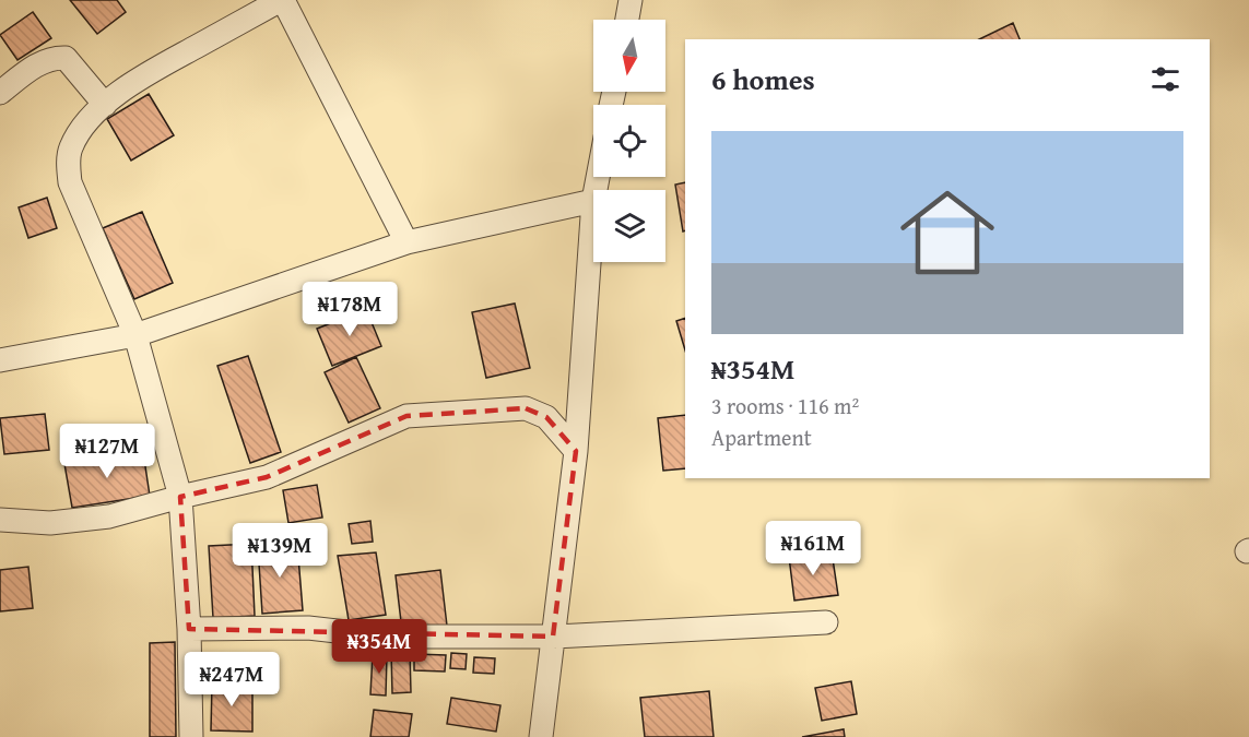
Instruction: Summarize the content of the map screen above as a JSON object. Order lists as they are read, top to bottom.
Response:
{
  "north": "bottom",
  "page": {
    "heading": "6 homes",
    "list": [
      {
        "name": "₦354M",
        "note": "3 rooms · 116 m² · Apartment"
      }
    ],
    "price": [
      "₦178M",
      "₦127M",
      "₦161M",
      "₦139M",
      "₦354M",
      "₦247M"
    ]
  }
}
